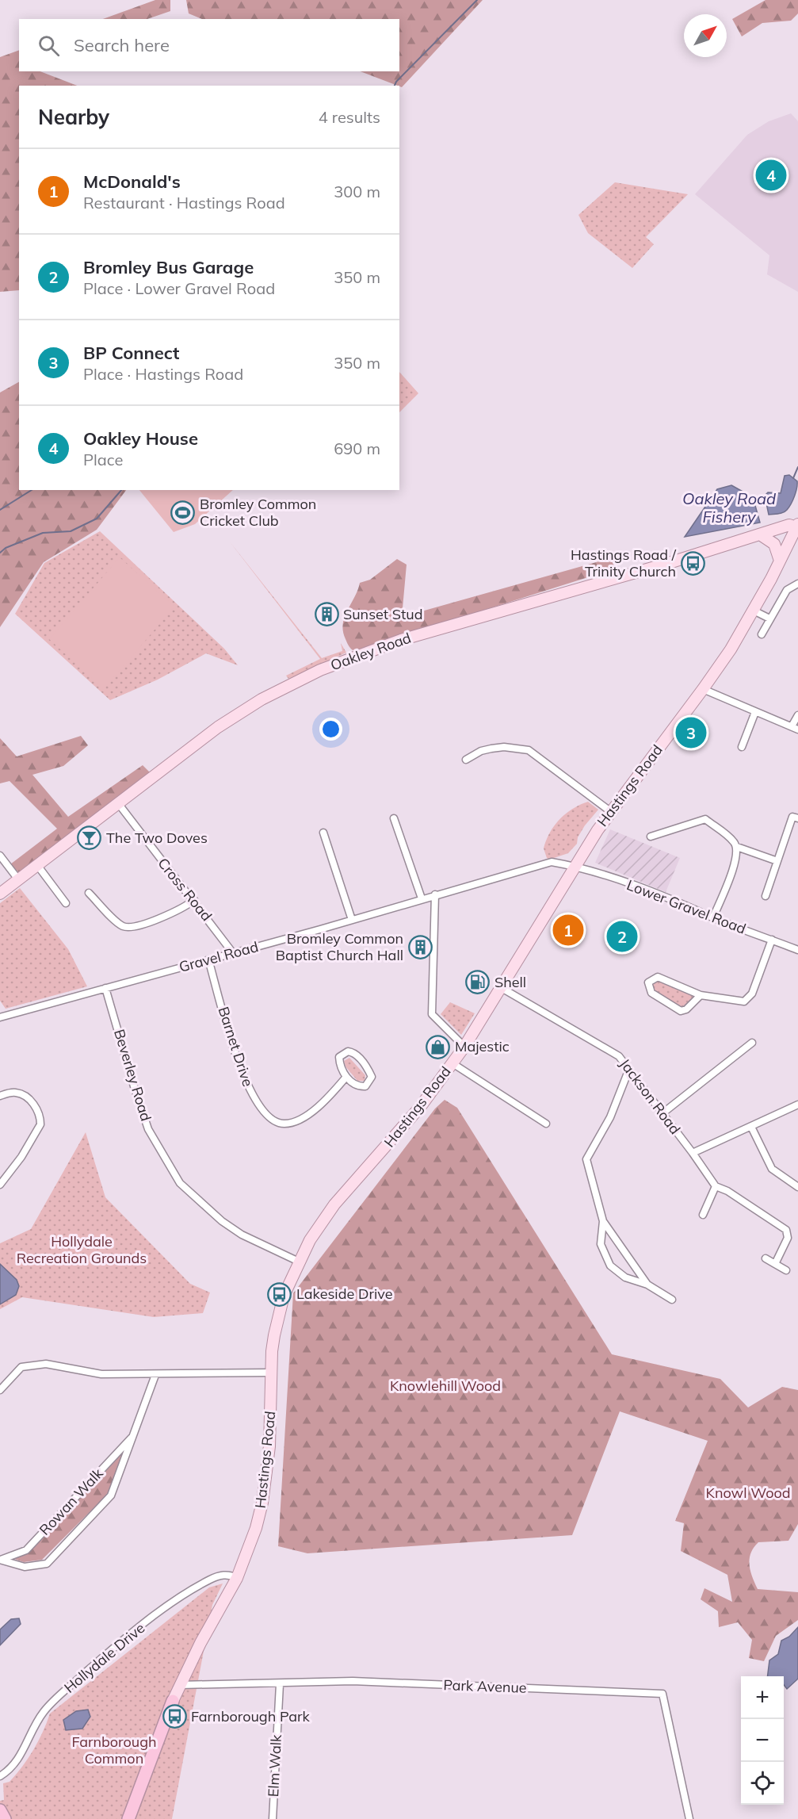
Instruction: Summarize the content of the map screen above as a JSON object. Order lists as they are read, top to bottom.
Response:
{
  "streets": {
    "main road": ["Oakley Road", "Hastings Road"],
    "street": [
      "Cross Road",
      "Lower Gravel Road",
      "Gravel Road",
      "Barnet Drive",
      "Beverley Road",
      "Jackson Road",
      "Rowan Walk",
      "Hollydale Drive",
      "Park Avenue",
      "Elm Walk"
    ]
  },
  "crossings": [
    ["Oakley Road", "Hastings Road"],
    ["Oakley Road", "Cross Road"],
    ["Hastings Road", "Lower Gravel Road"],
    ["Hastings Road", "Gravel Road"],
    ["Hastings Road", "Beverley Road"],
    ["Hastings Road", "Jackson Road"],
    ["Hastings Road", "Hollydale Drive"],
    ["Cross Road", "Gravel Road"],
    ["Lower Gravel Road", "Gravel Road"],
    ["Gravel Road", "Barnet Drive"],
    ["Gravel Road", "Beverley Road"],
    ["Park Avenue", "Elm Walk"]
  ],
  "water": ["Oakley Road Fishery"],
  "parks": [
    "Hollydale Recreation Grounds",
    "Knowlehill Wood",
    "Knowl Wood",
    "Farnborough Common"
  ],
  "places": {
    "sports": ["Bromley Common Cricket Club"],
    "bus stop": ["Hastings Road / Trinity Church", "Lakeside Drive", "Farnborough Park"],
    "building": ["Sunset Stud", "Bromley Common Baptist Church Hall"],
    "bar": ["The Two Doves"],
    "fuel station": ["Shell"],
    "shop": ["Majestic"]
  },
  "north": "top right",
  "page": {
    "search": "Search here",
    "heading": ["Nearby", "4 results"],
    "list": [
      {
        "mark": "1",
        "name": "McDonald's",
        "note": "Restaurant · Hastings Road",
        "value": "300 m"
      },
      {
        "mark": "2",
        "name": "Bromley Bus Garage",
        "note": "Place · Lower Gravel Road",
        "value": "350 m"
      },
      {
        "mark": "3",
        "name": "BP Connect",
        "note": "Place · Hastings Road",
        "value": "350 m"
      },
      {
        "mark": "4",
        "name": "Oakley House",
        "note": "Place",
        "value": "690 m"
      }
    ],
    "pins": [
      "4",
      "3",
      "1",
      "2"
    ],
    "map_buttons": ["+", "−"]
  }
}
